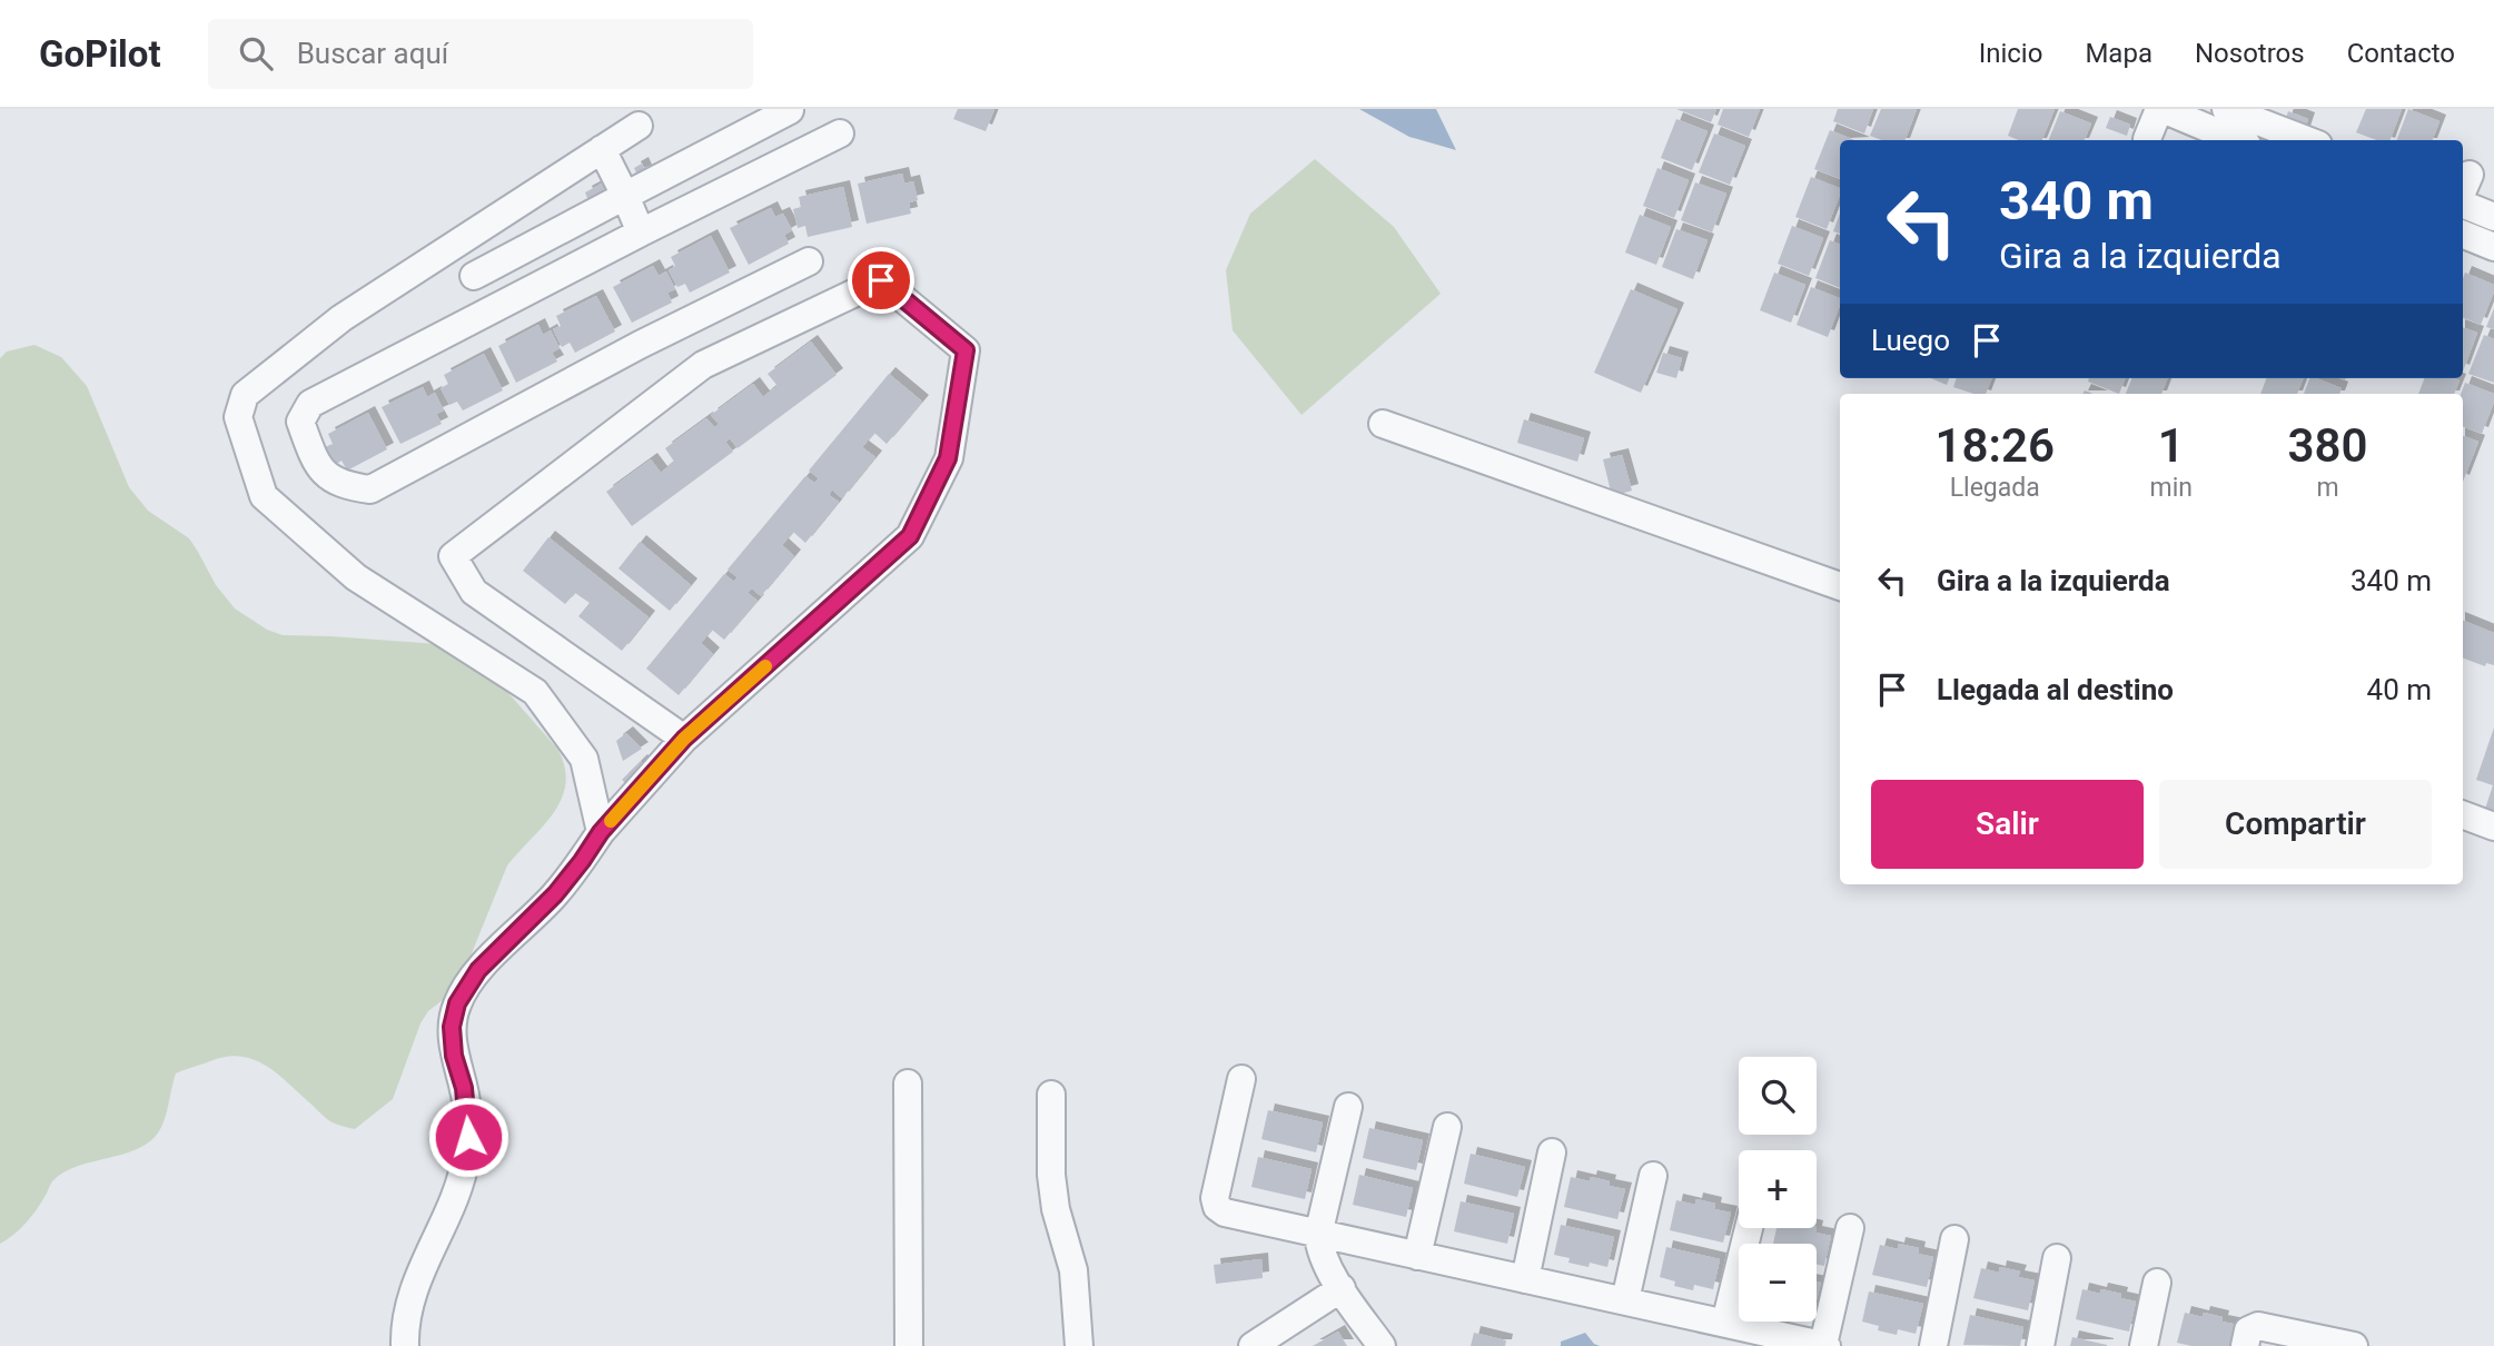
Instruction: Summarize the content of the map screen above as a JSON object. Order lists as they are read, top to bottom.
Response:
{
  "page": {
    "header": "GoPilot",
    "search": "Buscar aquí",
    "nav": [
      "Inicio",
      "Mapa",
      "Nosotros",
      "Contacto"
    ],
    "turn": ["340 m", "Gira a la izquierda"],
    "then": "Luego",
    "eta": [
      "18:26",
      "Llegada",
      "1",
      "min",
      "380",
      "m"
    ],
    "list": [
      {
        "name": "Gira a la izquierda",
        "value": "340 m"
      },
      {
        "name": "Llegada al destino",
        "value": "40 m"
      }
    ],
    "buttons": ["Salir", "Compartir"],
    "map_buttons": ["+", "−"]
  }
}
